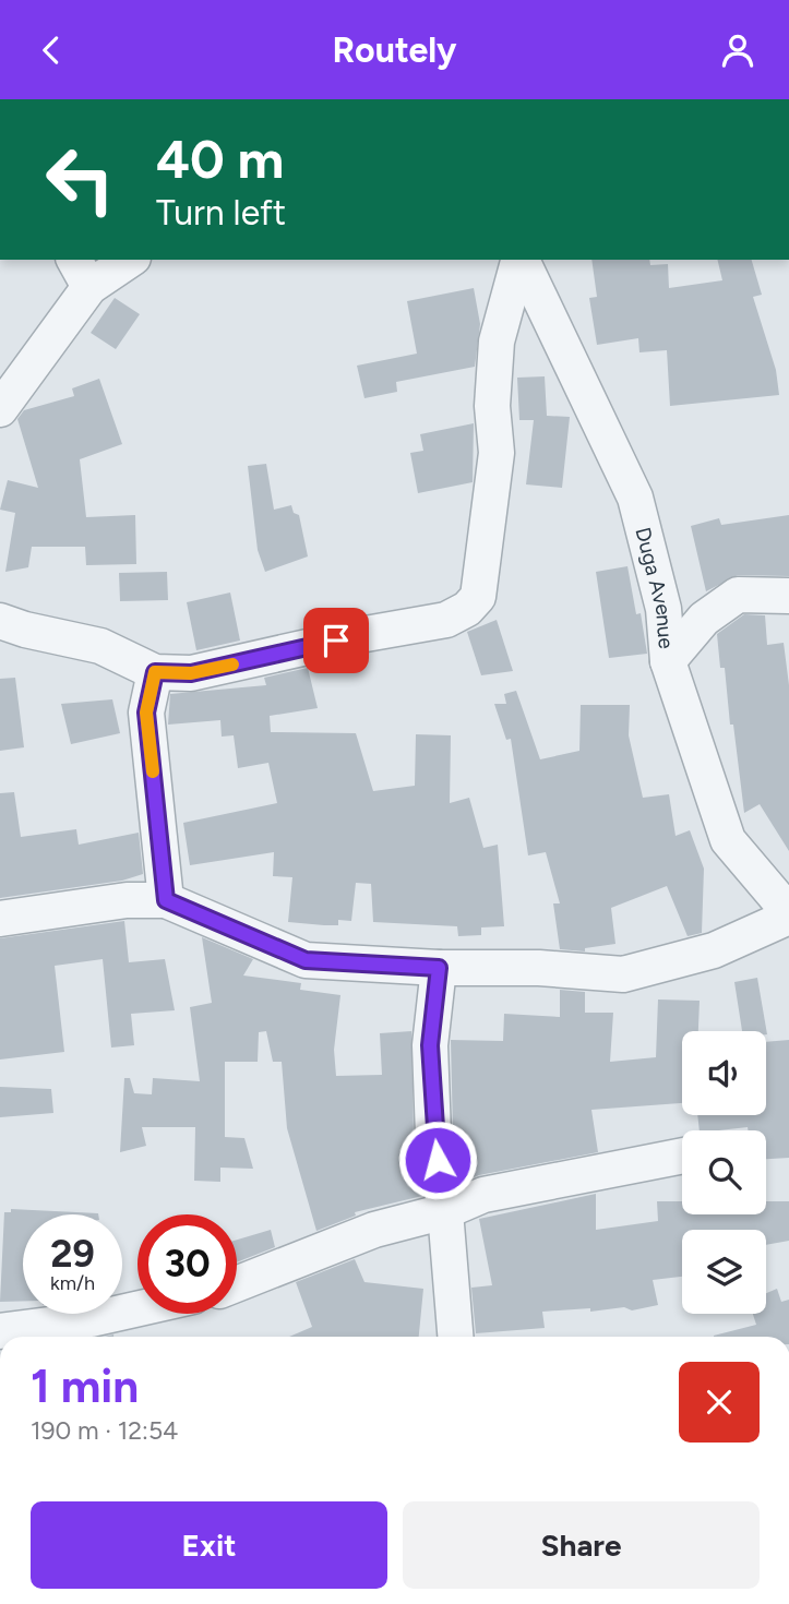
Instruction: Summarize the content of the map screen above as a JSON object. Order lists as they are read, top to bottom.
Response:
{
  "streets": {
    "street": ["Duga Avenue"]
  },
  "page": {
    "header": "Routely",
    "turn": ["40 m", "Turn left"],
    "speed": "29 km/h",
    "limit": "30",
    "heading": ["1 min", "190 m · 12:54"],
    "buttons": ["Exit", "Share"]
  }
}
